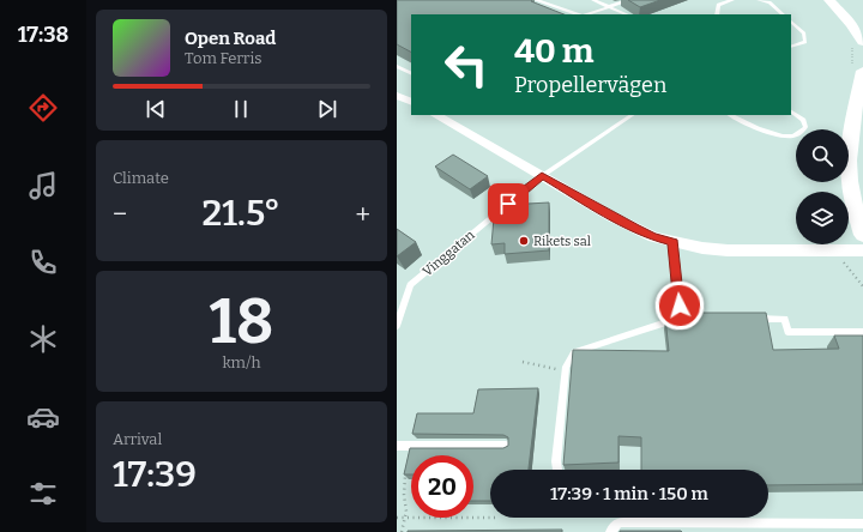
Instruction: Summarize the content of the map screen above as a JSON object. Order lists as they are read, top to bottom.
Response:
{
  "streets": {
    "lane": ["Vinggatan"]
  },
  "places": ["Rikets sal"],
  "page": {
    "tabs": "17:38",
    "turn": ["40 m", "Propellervägen"],
    "song": ["Open Road", "Tom Ferris"],
    "tile": [
      "Climate",
      ["18", "km/h"],
      ["Arrival", "17:39"]
    ],
    "heat": ["−", "21.5°", "+"],
    "limit": "20",
    "trip": "17:39 · 1 min · 150 m"
  }
}
